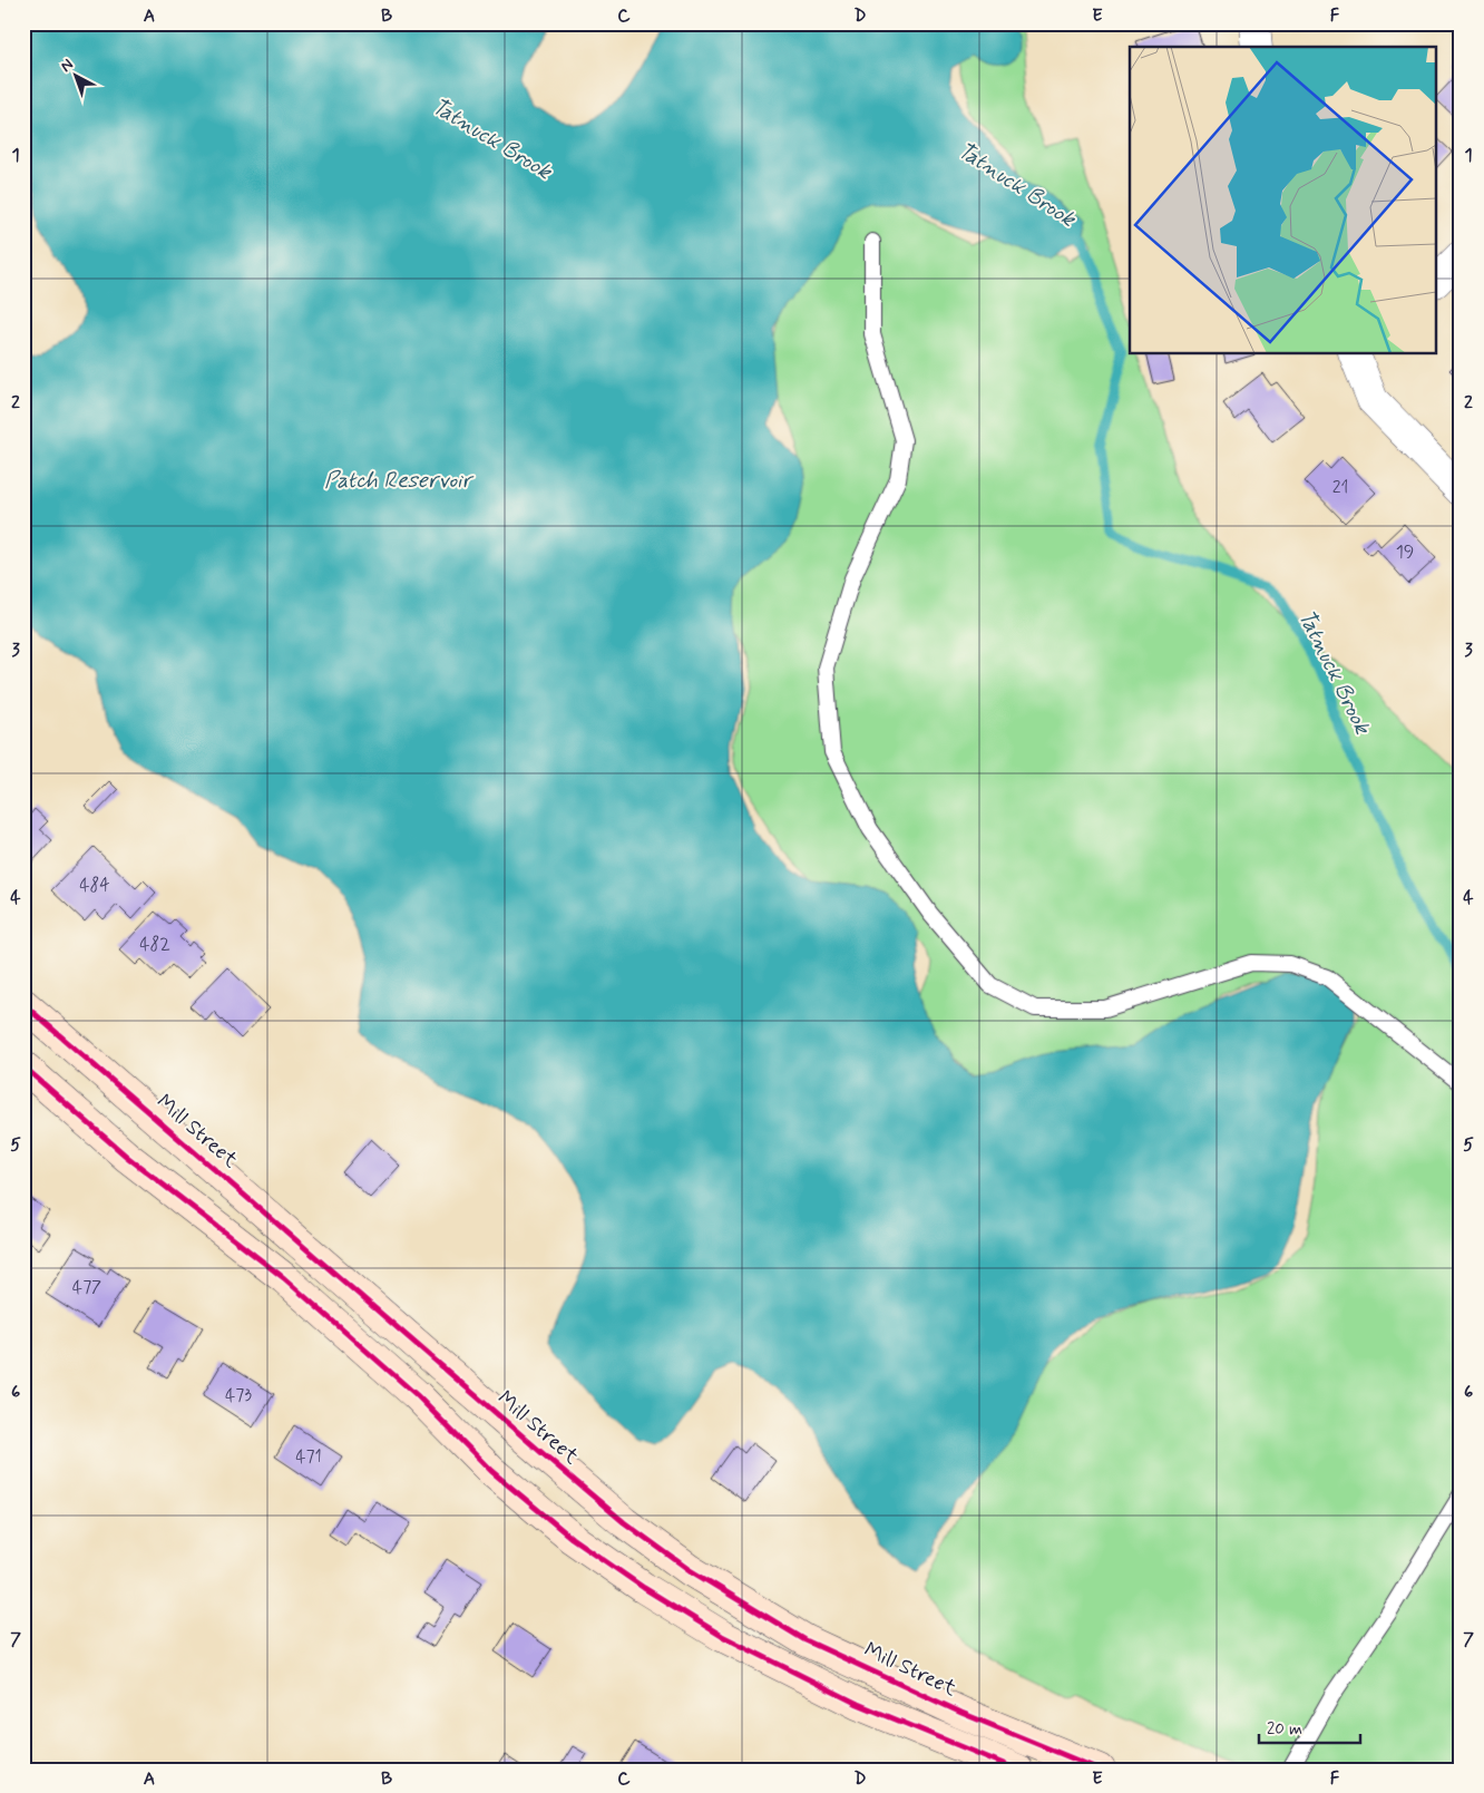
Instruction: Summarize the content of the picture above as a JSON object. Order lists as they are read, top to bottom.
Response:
{
  "streets": {
    "main road": ["Mill Street"]
  },
  "water": ["Tatnuck Brook", "Patch Reservoir"],
  "house_numbers": [
    "21",
    "19",
    "484",
    "482",
    "477",
    "473",
    "471"
  ],
  "scale_bar": "20 m",
  "north": "top left",
  "grid": {
    "columns": [
      "A",
      "B",
      "C",
      "D",
      "E",
      "F"
    ],
    "rows": [
      "1",
      "2",
      "3",
      "4",
      "5",
      "6",
      "7"
    ]
  }
}
